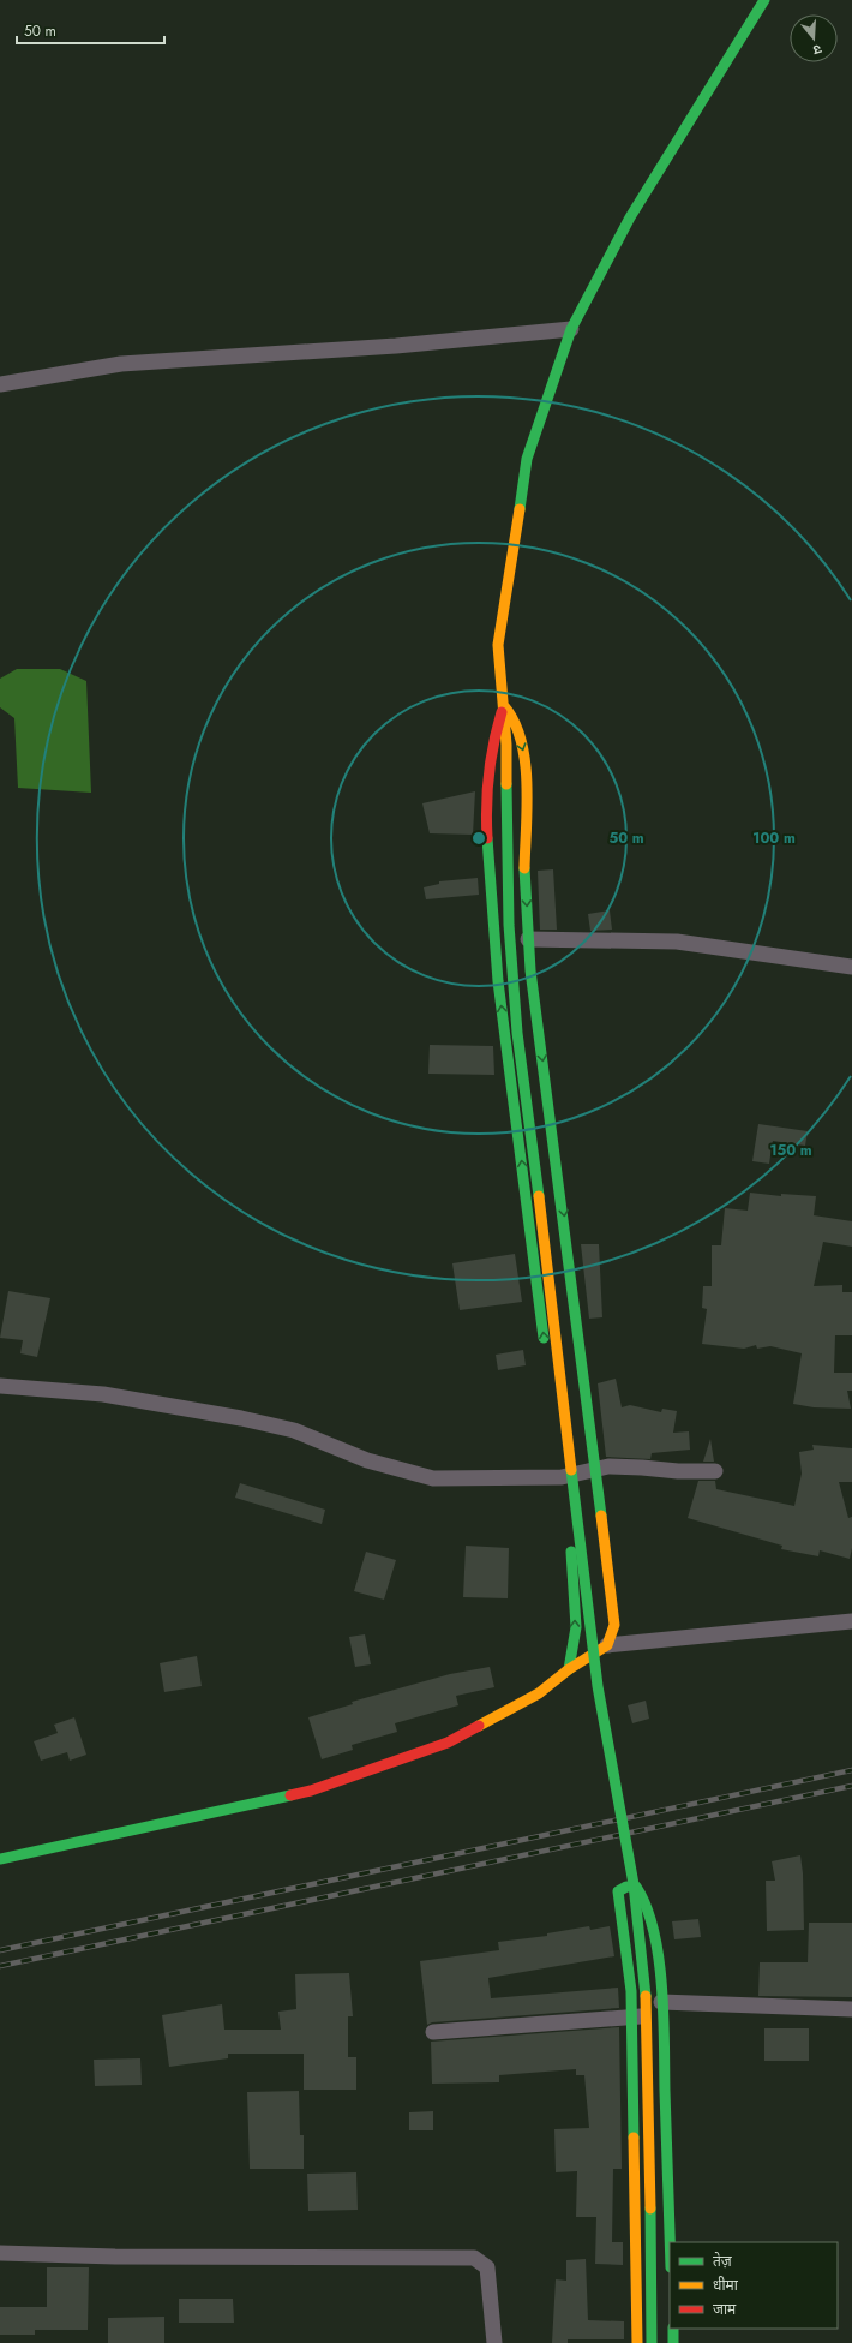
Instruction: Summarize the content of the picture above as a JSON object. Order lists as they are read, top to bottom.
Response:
{
  "legend": ["तेज़", "धीमा", "जाम"],
  "scale_bar": "50 m",
  "north": "bottom",
  "rings": ["50 m", "100 m", "150 m"]
}
